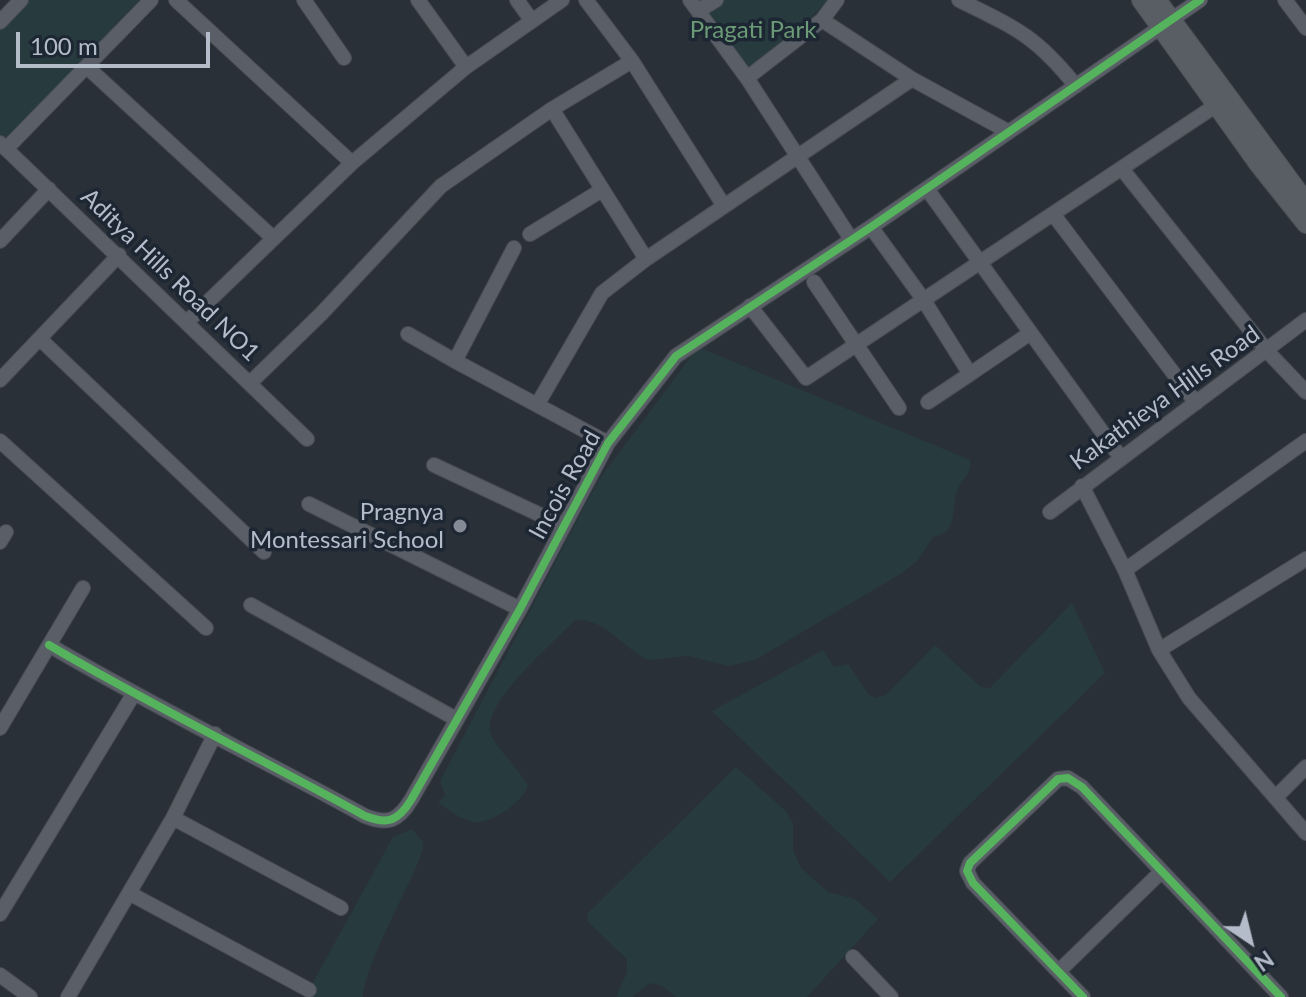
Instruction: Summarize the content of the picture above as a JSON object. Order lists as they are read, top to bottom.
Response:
{
  "streets": {
    "street": ["Aditya Hills Road NO1", "Kakathieya Hills Road", "Incois Road"]
  },
  "parks": ["Pragati Park"],
  "places": ["Pragnya Montessari School"],
  "scale_bar": "100 m",
  "north": "bottom right"
}
